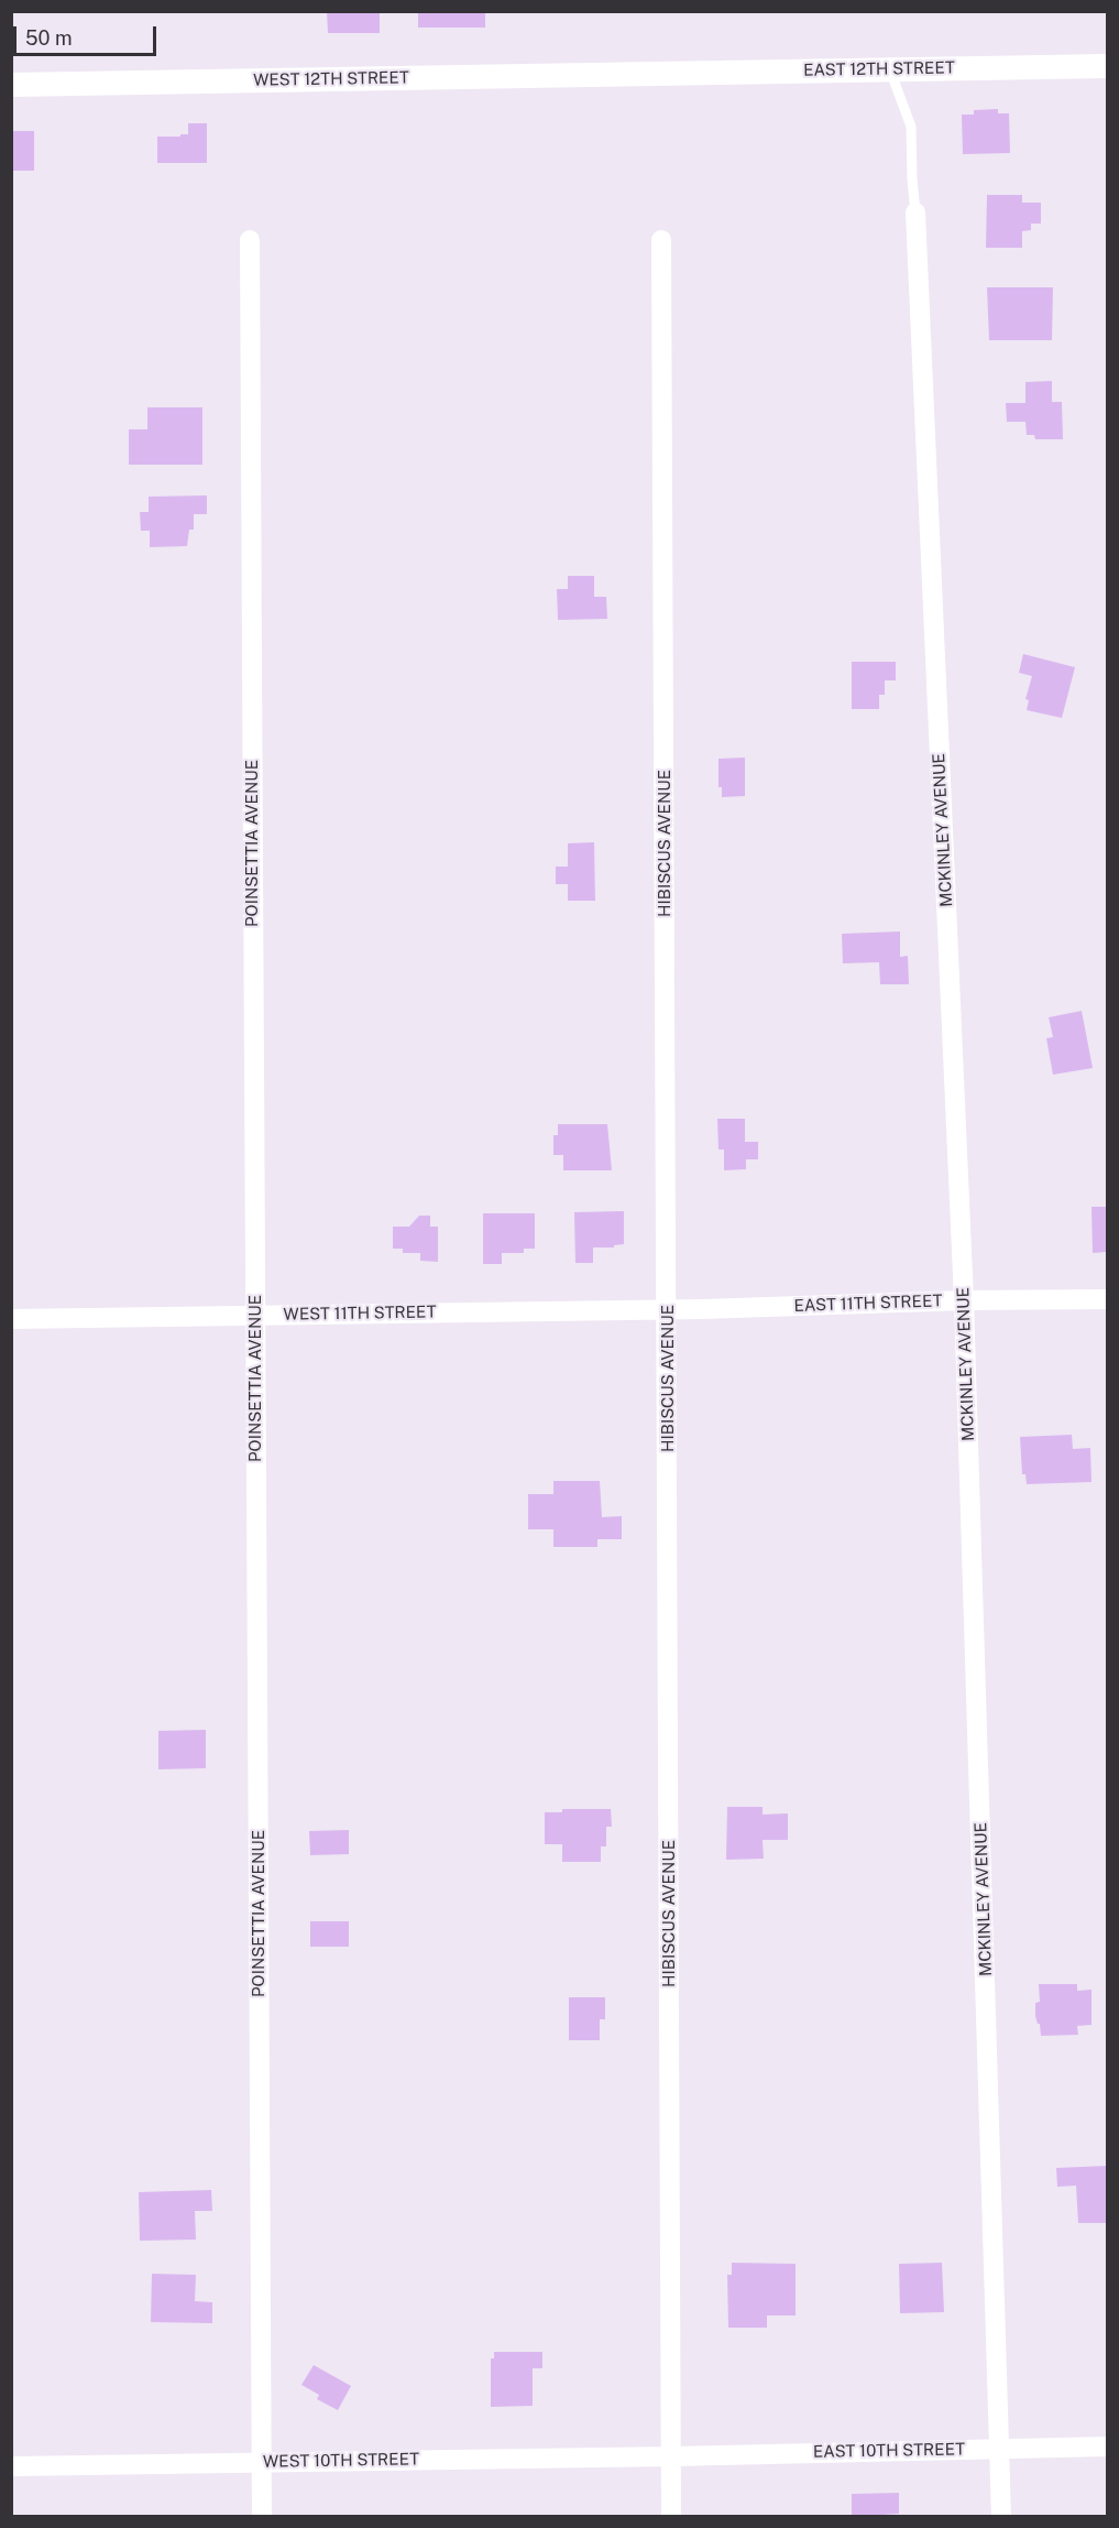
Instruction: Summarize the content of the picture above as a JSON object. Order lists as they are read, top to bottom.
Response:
{
  "streets": {
    "street": [
      "EAST 12TH STREET",
      "WEST 12TH STREET",
      "MCKINLEY AVENUE",
      "POINSETTIA AVENUE",
      "HIBISCUS AVENUE",
      "EAST 11TH STREET",
      "WEST 11TH STREET",
      "EAST 10TH STREET",
      "WEST 10TH STREET"
    ]
  },
  "crossings": [
    ["EAST 12TH STREET", "WEST 12TH STREET"],
    ["MCKINLEY AVENUE", "EAST 11TH STREET"],
    ["MCKINLEY AVENUE", "EAST 10TH STREET"],
    ["POINSETTIA AVENUE", "WEST 11TH STREET"],
    ["POINSETTIA AVENUE", "WEST 10TH STREET"],
    ["HIBISCUS AVENUE", "EAST 11TH STREET"],
    ["HIBISCUS AVENUE", "WEST 11TH STREET"],
    ["HIBISCUS AVENUE", "EAST 10TH STREET"],
    ["HIBISCUS AVENUE", "WEST 10TH STREET"],
    ["EAST 11TH STREET", "WEST 11TH STREET"],
    ["EAST 10TH STREET", "WEST 10TH STREET"]
  ],
  "scale_bar": "50 m"
}
